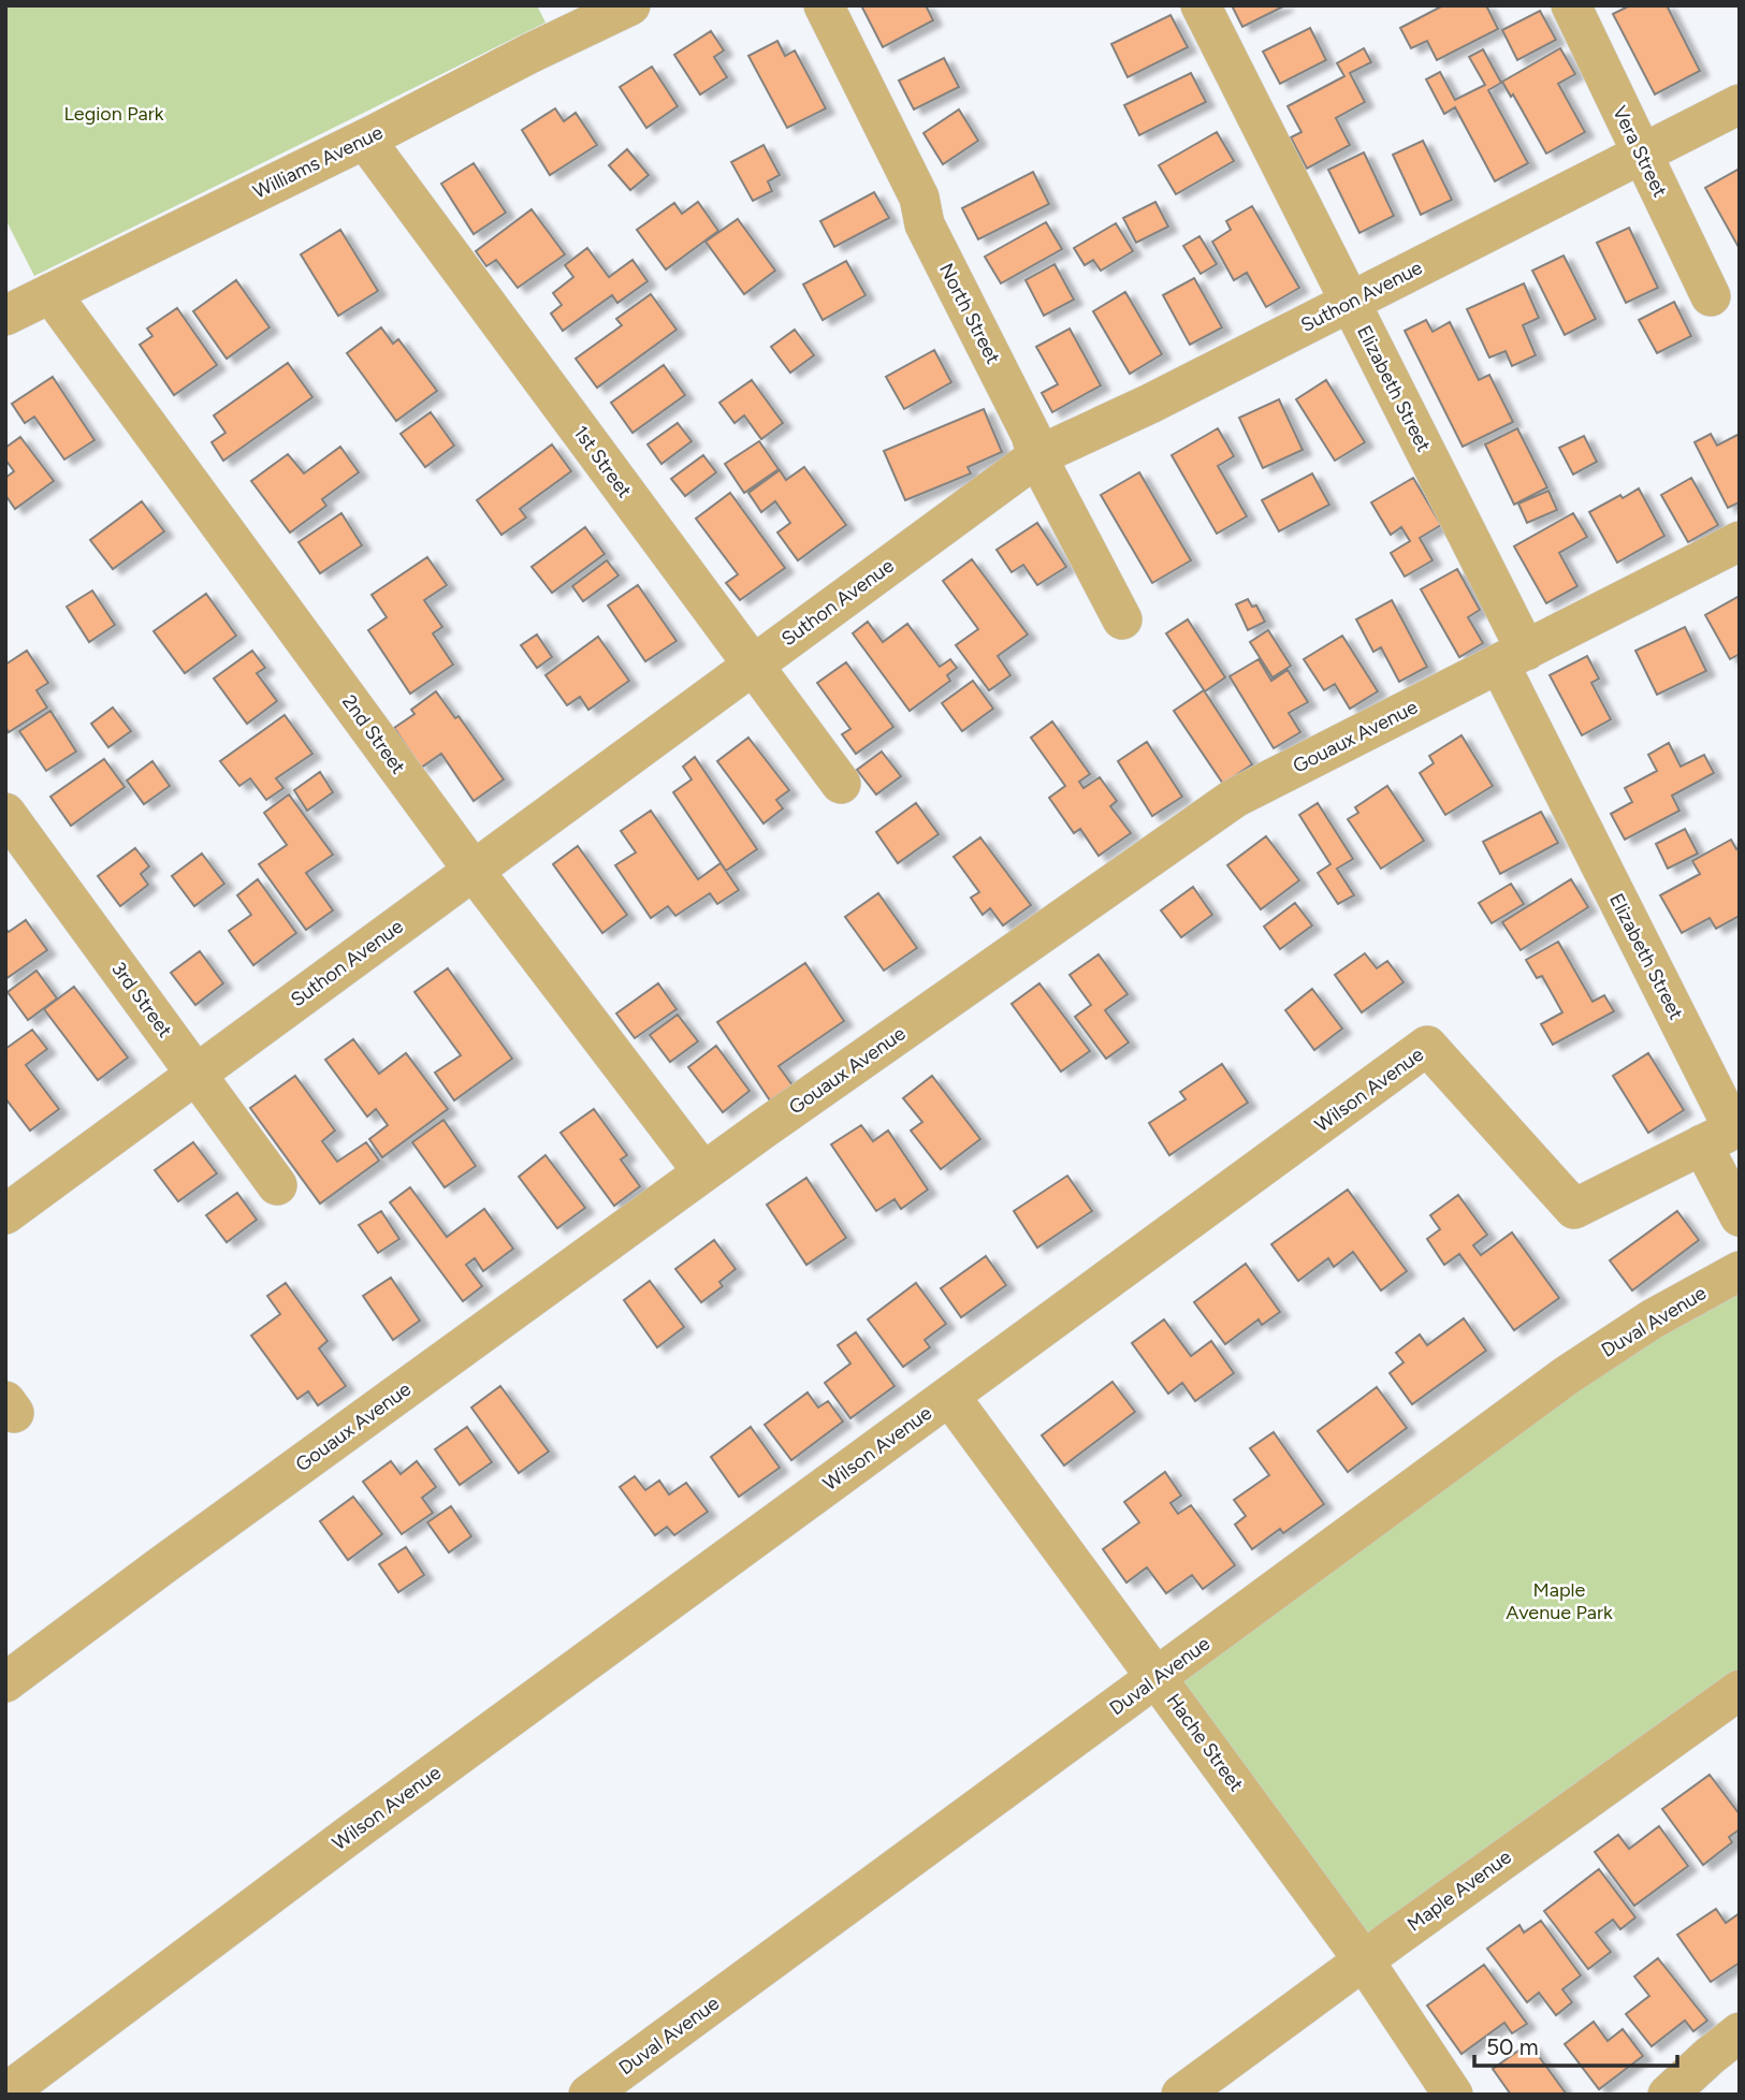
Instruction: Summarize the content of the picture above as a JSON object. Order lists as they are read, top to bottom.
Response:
{
  "streets": {
    "street": [
      "Vera Street",
      "Williams Avenue",
      "Suthon Avenue",
      "North Street",
      "Elizabeth Street",
      "1st Street",
      "2nd Street",
      "Gouaux Avenue",
      "3rd Street",
      "Wilson Avenue",
      "Duval Avenue",
      "Hache Street",
      "Maple Avenue"
    ]
  },
  "crossings": [
    ["Vera Street", "Suthon Avenue"],
    ["Williams Avenue", "1st Street"],
    ["Williams Avenue", "2nd Street"],
    ["Suthon Avenue", "North Street"],
    ["Suthon Avenue", "Elizabeth Street"],
    ["Suthon Avenue", "1st Street"],
    ["Suthon Avenue", "2nd Street"],
    ["Suthon Avenue", "3rd Street"],
    ["Elizabeth Street", "Gouaux Avenue"],
    ["Elizabeth Street", "Wilson Avenue"],
    ["2nd Street", "Gouaux Avenue"],
    ["Wilson Avenue", "Hache Street"],
    ["Duval Avenue", "Hache Street"],
    ["Hache Street", "Maple Avenue"]
  ],
  "parks": ["Legion Park", "Maple Avenue Park"],
  "scale_bar": "50 m"
}
